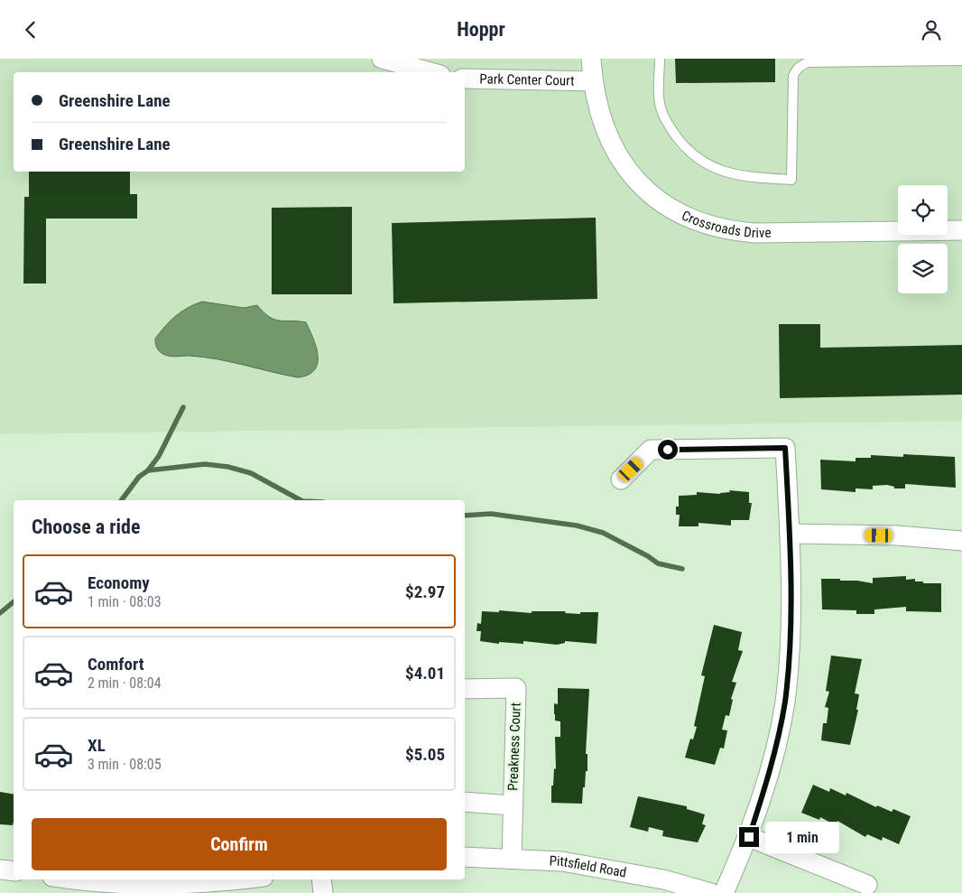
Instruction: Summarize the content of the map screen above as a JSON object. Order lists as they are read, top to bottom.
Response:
{
  "streets": {
    "street": [
      "Park Center Court",
      "Crossroads Drive",
      "Preakness Court",
      "Pittsfield Road"
    ]
  },
  "crossings": [
    ["Park Center Court", "Crossroads Drive"],
    ["Preakness Court", "Pittsfield Road"]
  ],
  "page": {
    "header": "Hoppr",
    "banner": ["Greenshire Lane", "Greenshire Lane"],
    "heading": "Choose a ride",
    "list": [
      {
        "name": "Economy",
        "note": "1 min · 08:03",
        "value": "$2.97"
      },
      {
        "name": "Comfort",
        "note": "2 min · 08:04",
        "value": "$4.01"
      },
      {
        "name": "XL",
        "note": "3 min · 08:05",
        "value": "$5.05"
      }
    ],
    "buttons": "Confirm",
    "bubble": "1 min"
  }
}
